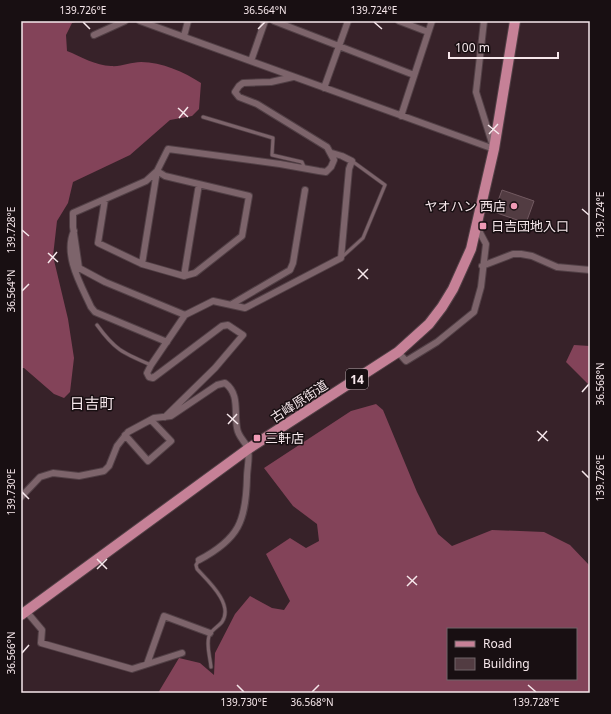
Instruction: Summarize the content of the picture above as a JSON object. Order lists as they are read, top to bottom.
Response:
{
  "streets": {
    "main road": ["14", "古峰原街道"]
  },
  "districts": ["日吉町"],
  "places": {
    "other": ["ヤオハン 西店"],
    "transit": ["日吉団地入口", "三軒店"]
  },
  "legend": ["Road", "Building"],
  "scale_bar": "100 m",
  "coordinates": [
    "139.726°E",
    "36.564°N",
    "139.724°E",
    "139.728°E",
    "36.568°N",
    "139.730°E",
    "36.566°N"
  ]
}
